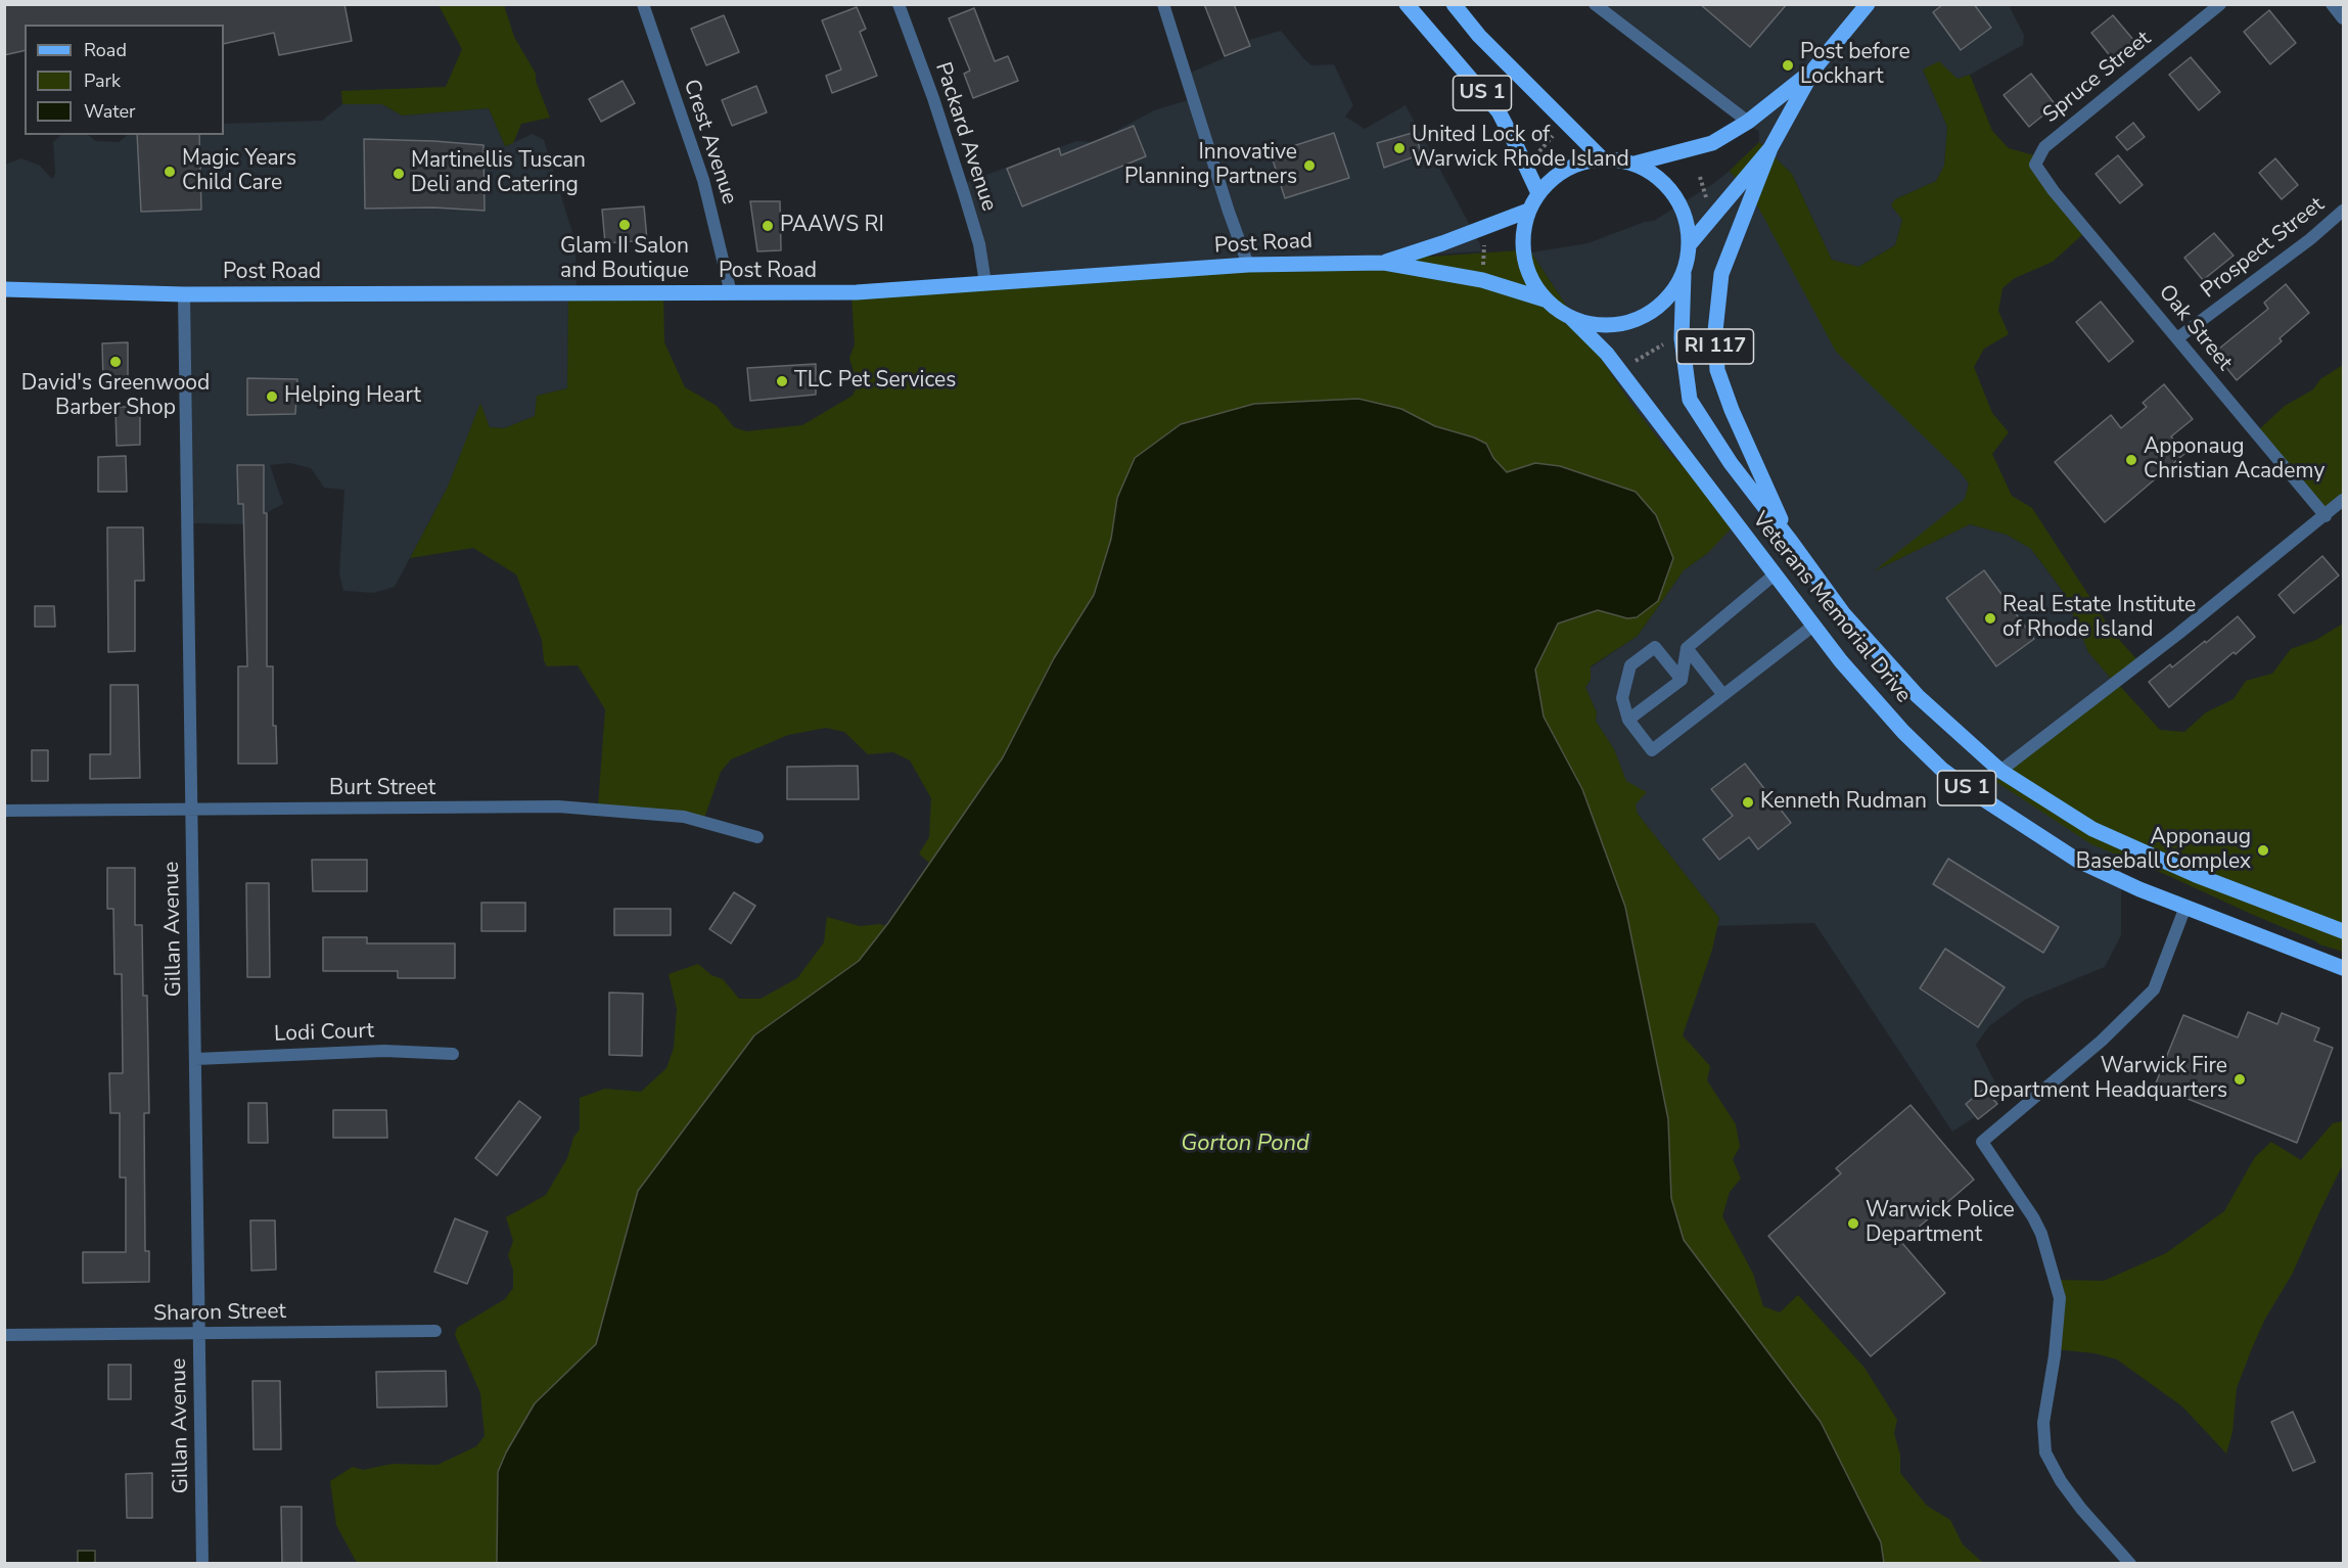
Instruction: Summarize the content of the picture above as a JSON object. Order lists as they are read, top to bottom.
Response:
{
  "streets": {
    "main road": [
      "US 1",
      "Post Road",
      "RI 117",
      "Veterans Memorial Drive"
    ],
    "street": [
      "Spruce Street",
      "Packard Avenue",
      "Crest Avenue",
      "Prospect Street",
      "Oak Street",
      "Burt Street",
      "Gillan Avenue",
      "Lodi Court",
      "Sharon Street"
    ]
  },
  "crossings": [
    ["Spruce Street", "Oak Street"],
    ["US 1", "Post Road"],
    ["US 1", "RI 117"],
    ["US 1", "Veterans Memorial Drive"],
    ["Packard Avenue", "Post Road"],
    ["Crest Avenue", "Post Road"],
    ["Post Road", "RI 117"],
    ["Post Road", "Veterans Memorial Drive"],
    ["Post Road", "Gillan Avenue"],
    ["Prospect Street", "Oak Street"],
    ["RI 117", "Veterans Memorial Drive"],
    ["Burt Street", "Gillan Avenue"],
    ["Gillan Avenue", "Lodi Court"],
    ["Gillan Avenue", "Sharon Street"]
  ],
  "water": ["Gorton Pond"],
  "places": [
    "Post before Lockhart",
    "United Lock of Warwick Rhode Island",
    "Innovative Planning Partners",
    "Magic Years Child Care",
    "Martinellis Tuscan Deli and Catering",
    "Glam II Salon and Boutique",
    "PAAWS RI",
    "David's Greenwood Barber Shop",
    "TLC Pet Services",
    "Helping Heart",
    "Apponaug Christian Academy",
    "Real Estate Institute of Rhode Island",
    "Kenneth Rudman",
    "Apponaug Baseball Complex",
    "Warwick Fire Department Headquarters",
    "Warwick Police Department"
  ],
  "legend": ["Road", "Park", "Water"]
}
